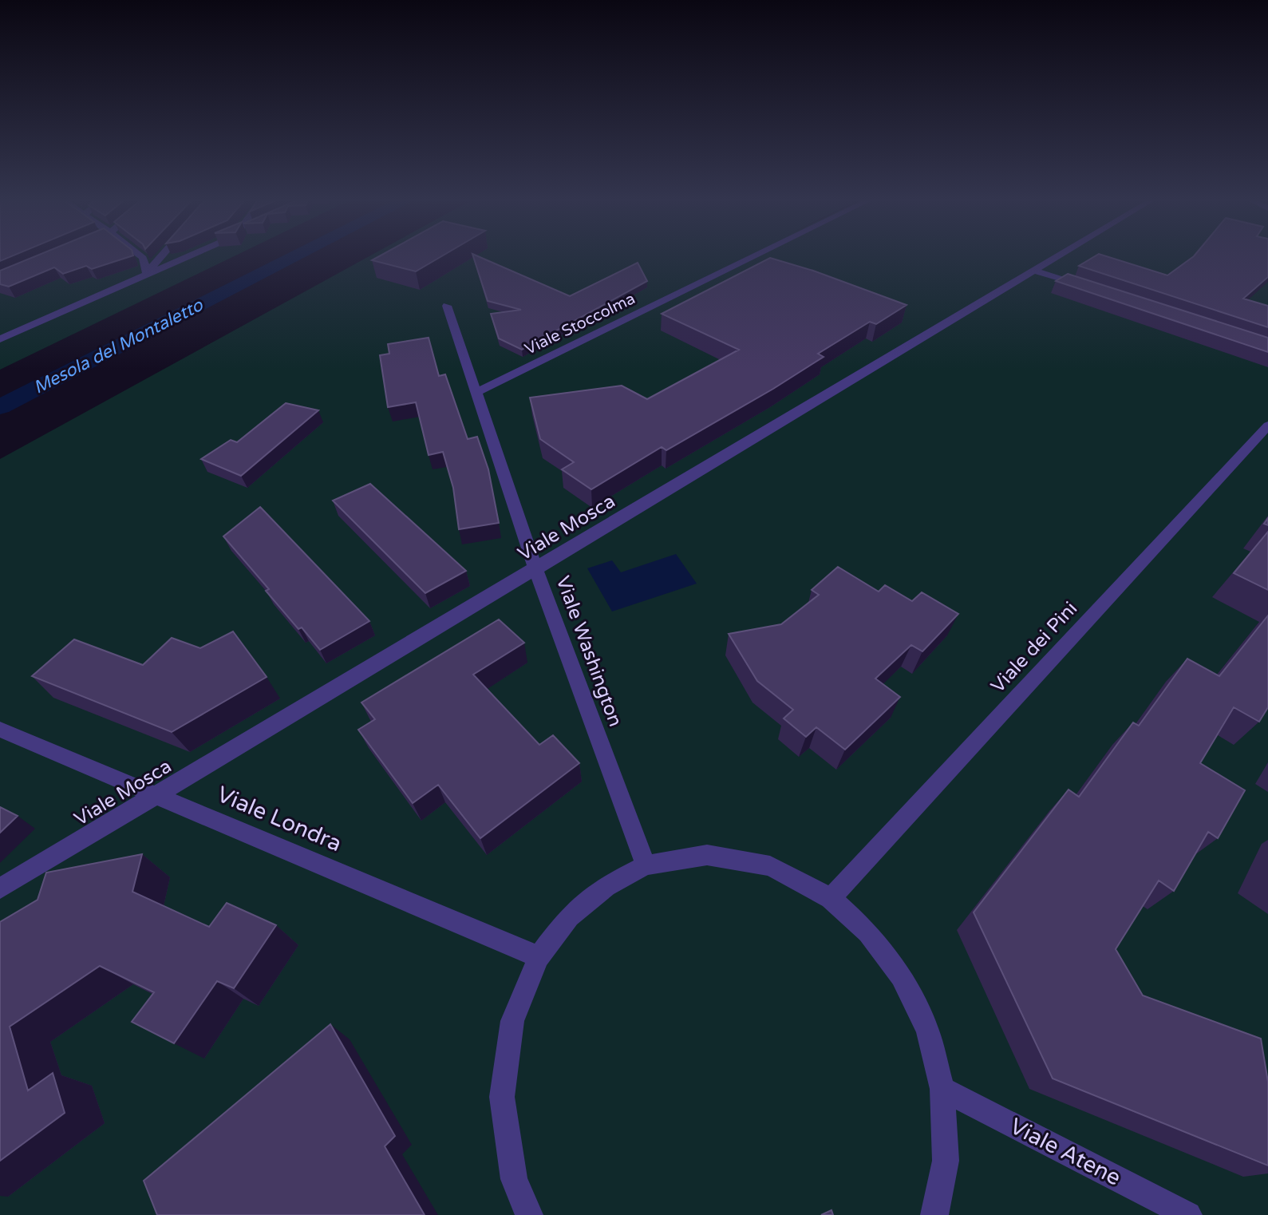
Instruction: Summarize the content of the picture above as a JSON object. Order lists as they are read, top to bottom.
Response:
{
  "streets": {
    "street": [
      "Viale Stoccolma",
      "Viale Mosca",
      "Viale dei Pini",
      "Viale Washington",
      "Viale Londra",
      "Viale Atene"
    ]
  },
  "crossings": [
    ["Viale Stoccolma", "Viale Washington"],
    ["Viale Mosca", "Viale Washington"],
    ["Viale Mosca", "Viale Londra"]
  ],
  "water": ["Mesola del Montaletto"]
}
